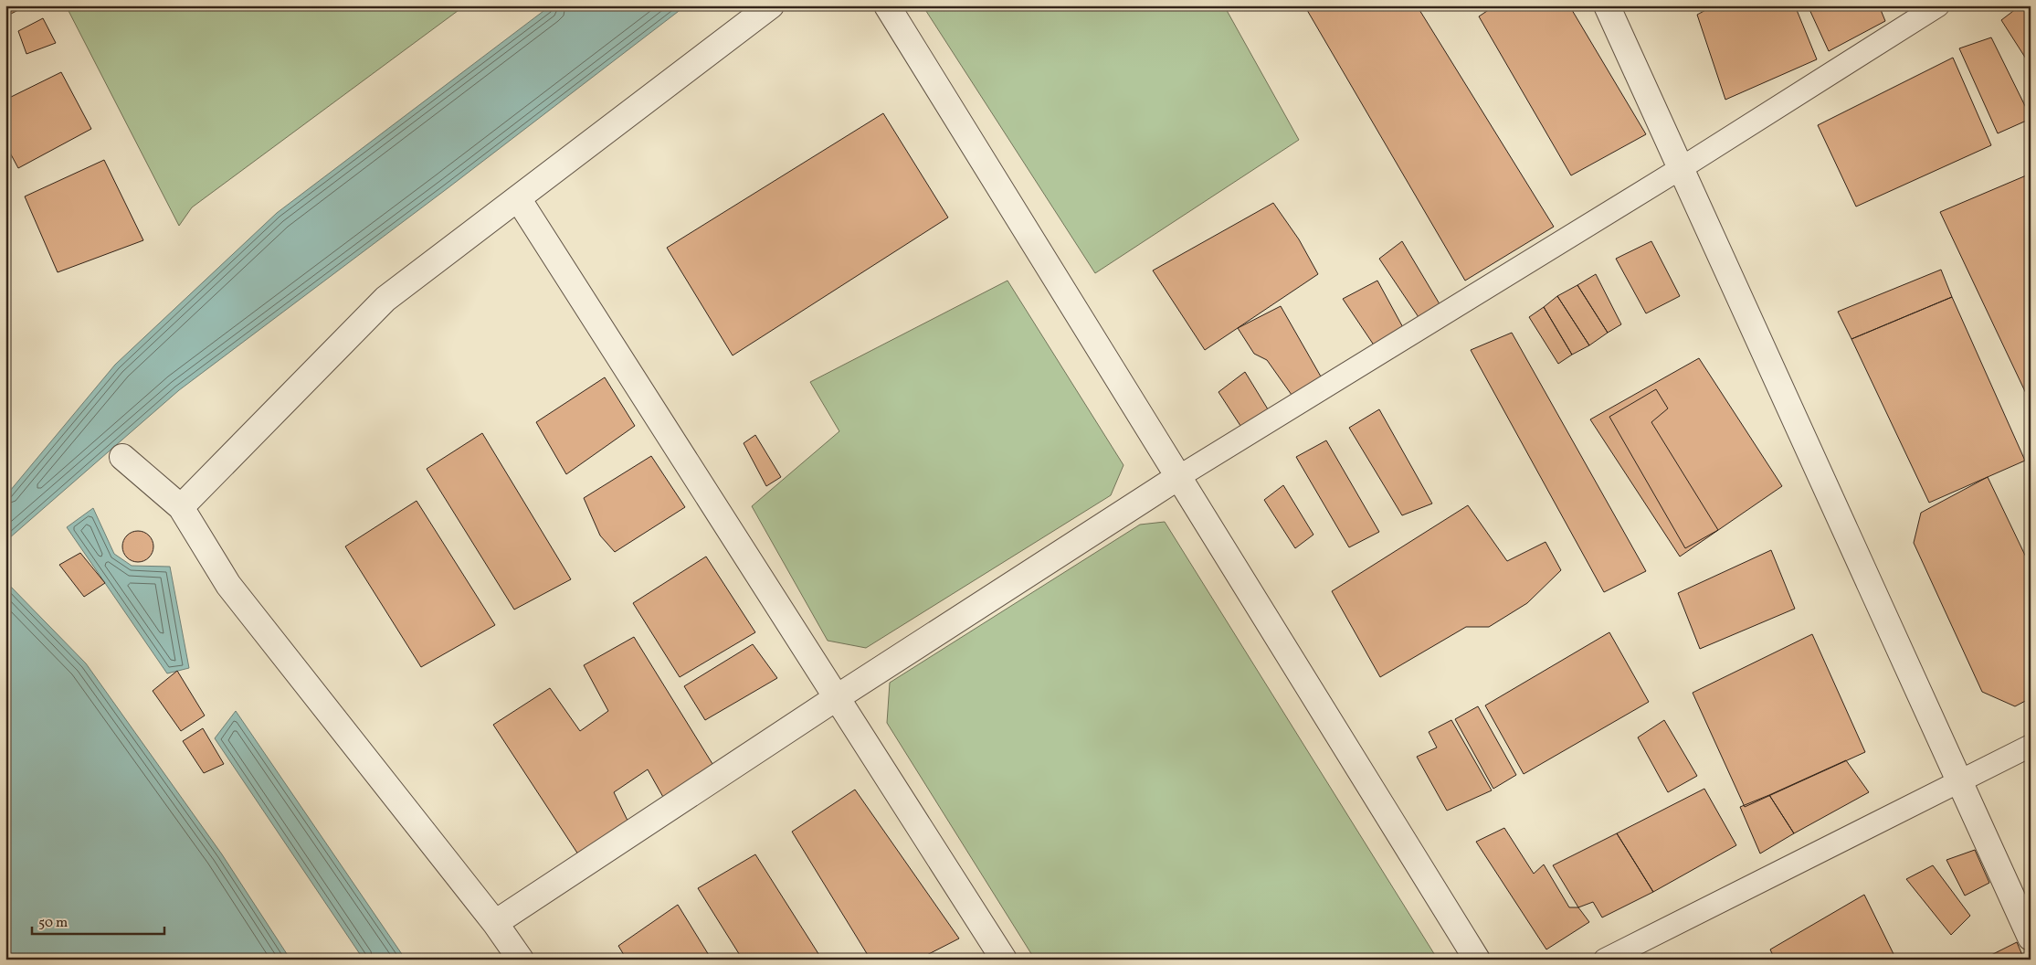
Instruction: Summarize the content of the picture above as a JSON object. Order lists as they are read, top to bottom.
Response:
{
  "scale_bar": "50 m"
}
